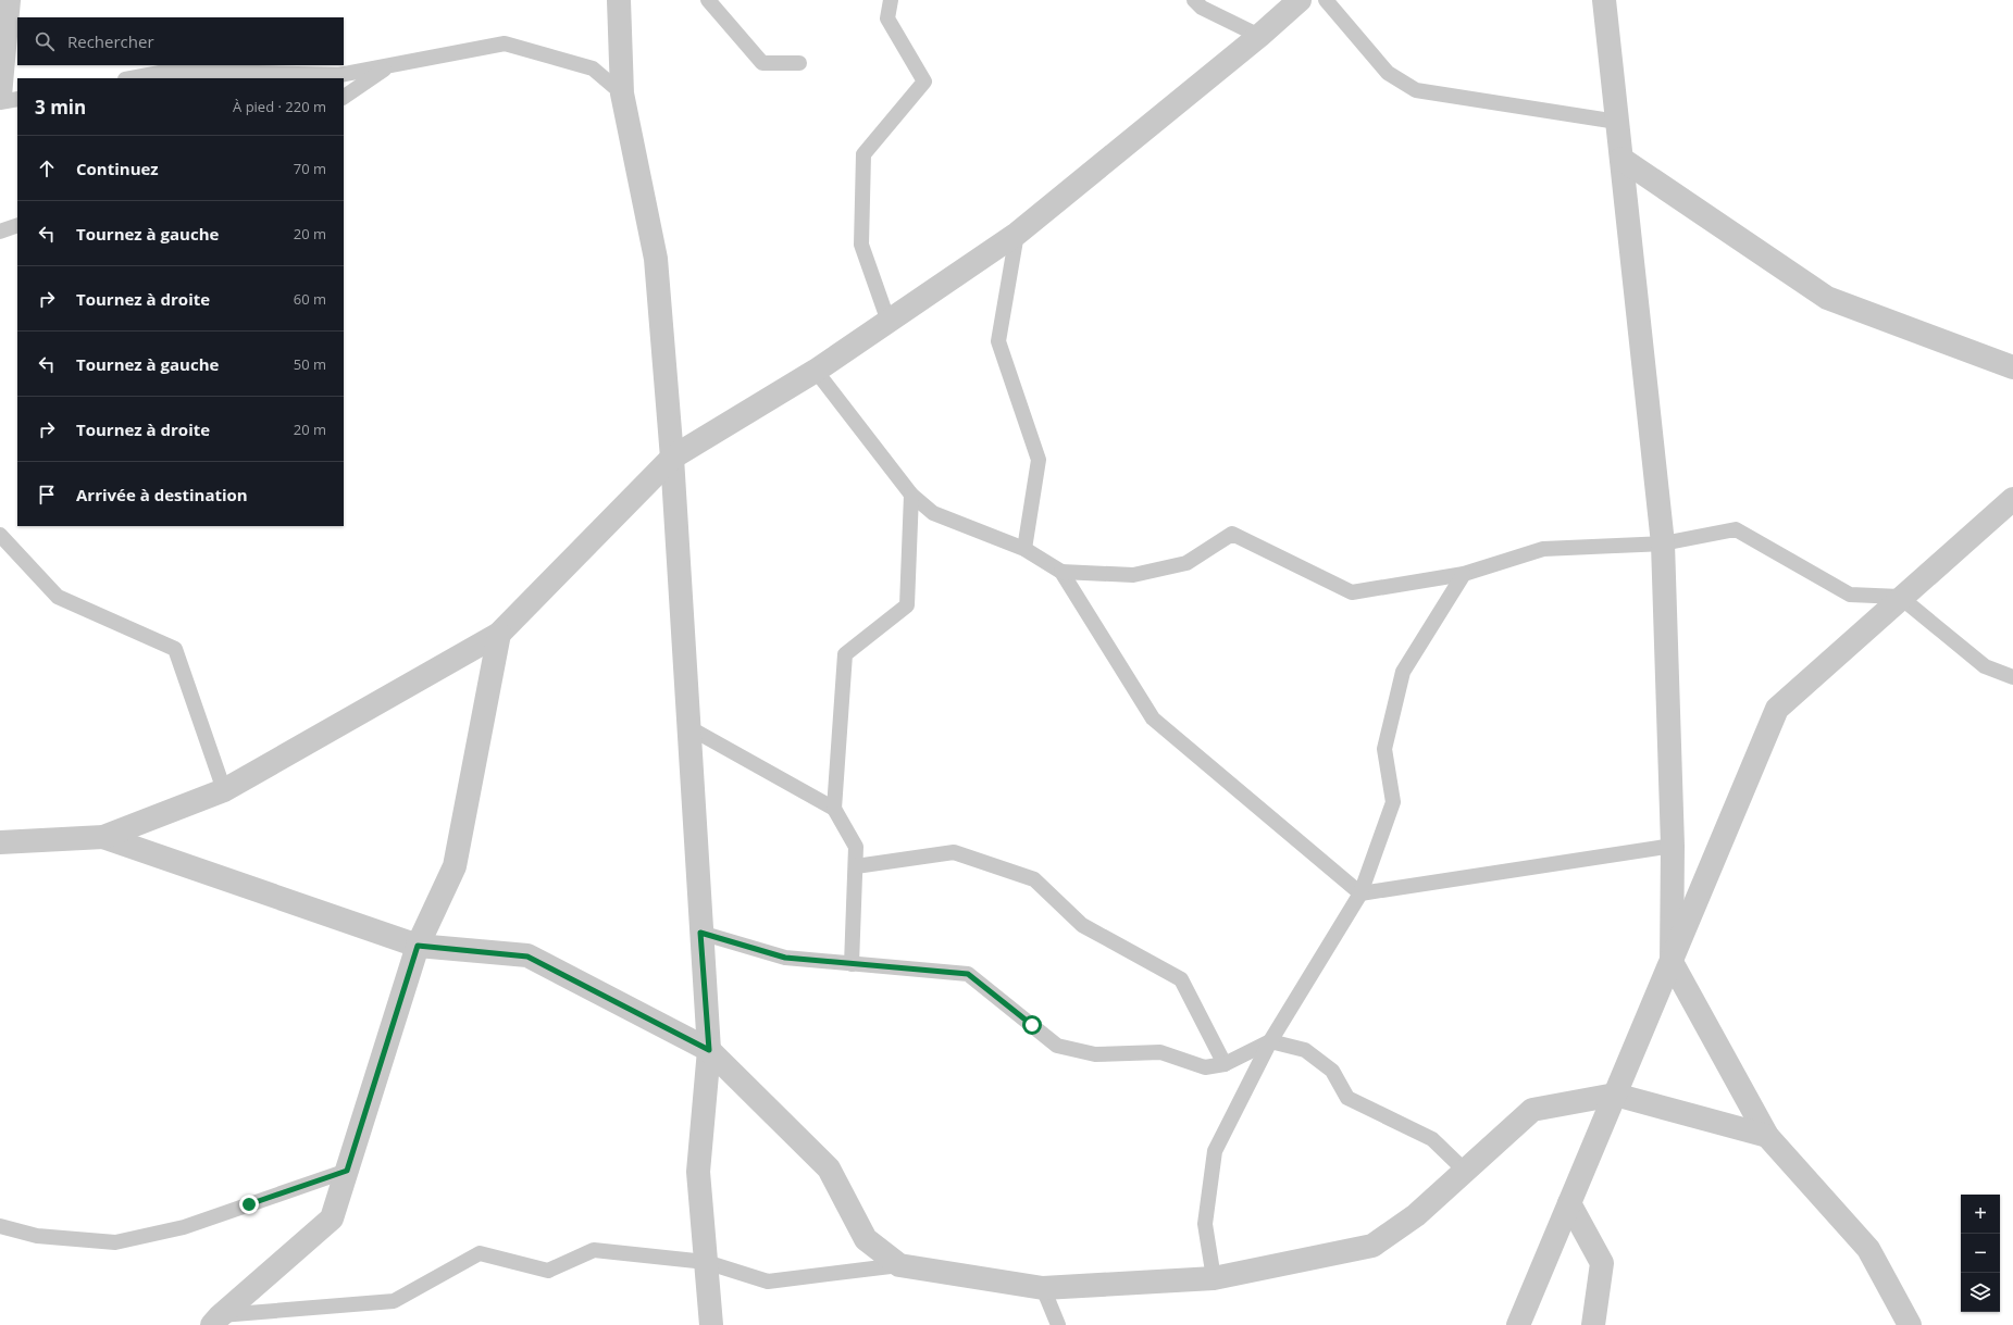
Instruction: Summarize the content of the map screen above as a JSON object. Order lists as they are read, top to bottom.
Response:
{
  "page": {
    "search": "Rechercher",
    "heading": ["3 min", "À pied · 220 m"],
    "list": [
      ["Continuez", "70 m"],
      ["Tournez à gauche", "20 m"],
      ["Tournez à droite", "60 m"],
      ["Tournez à gauche", "50 m"],
      ["Tournez à droite", "20 m"],
      "Arrivée à destination"
    ],
    "map_buttons": ["+", "−"]
  }
}
